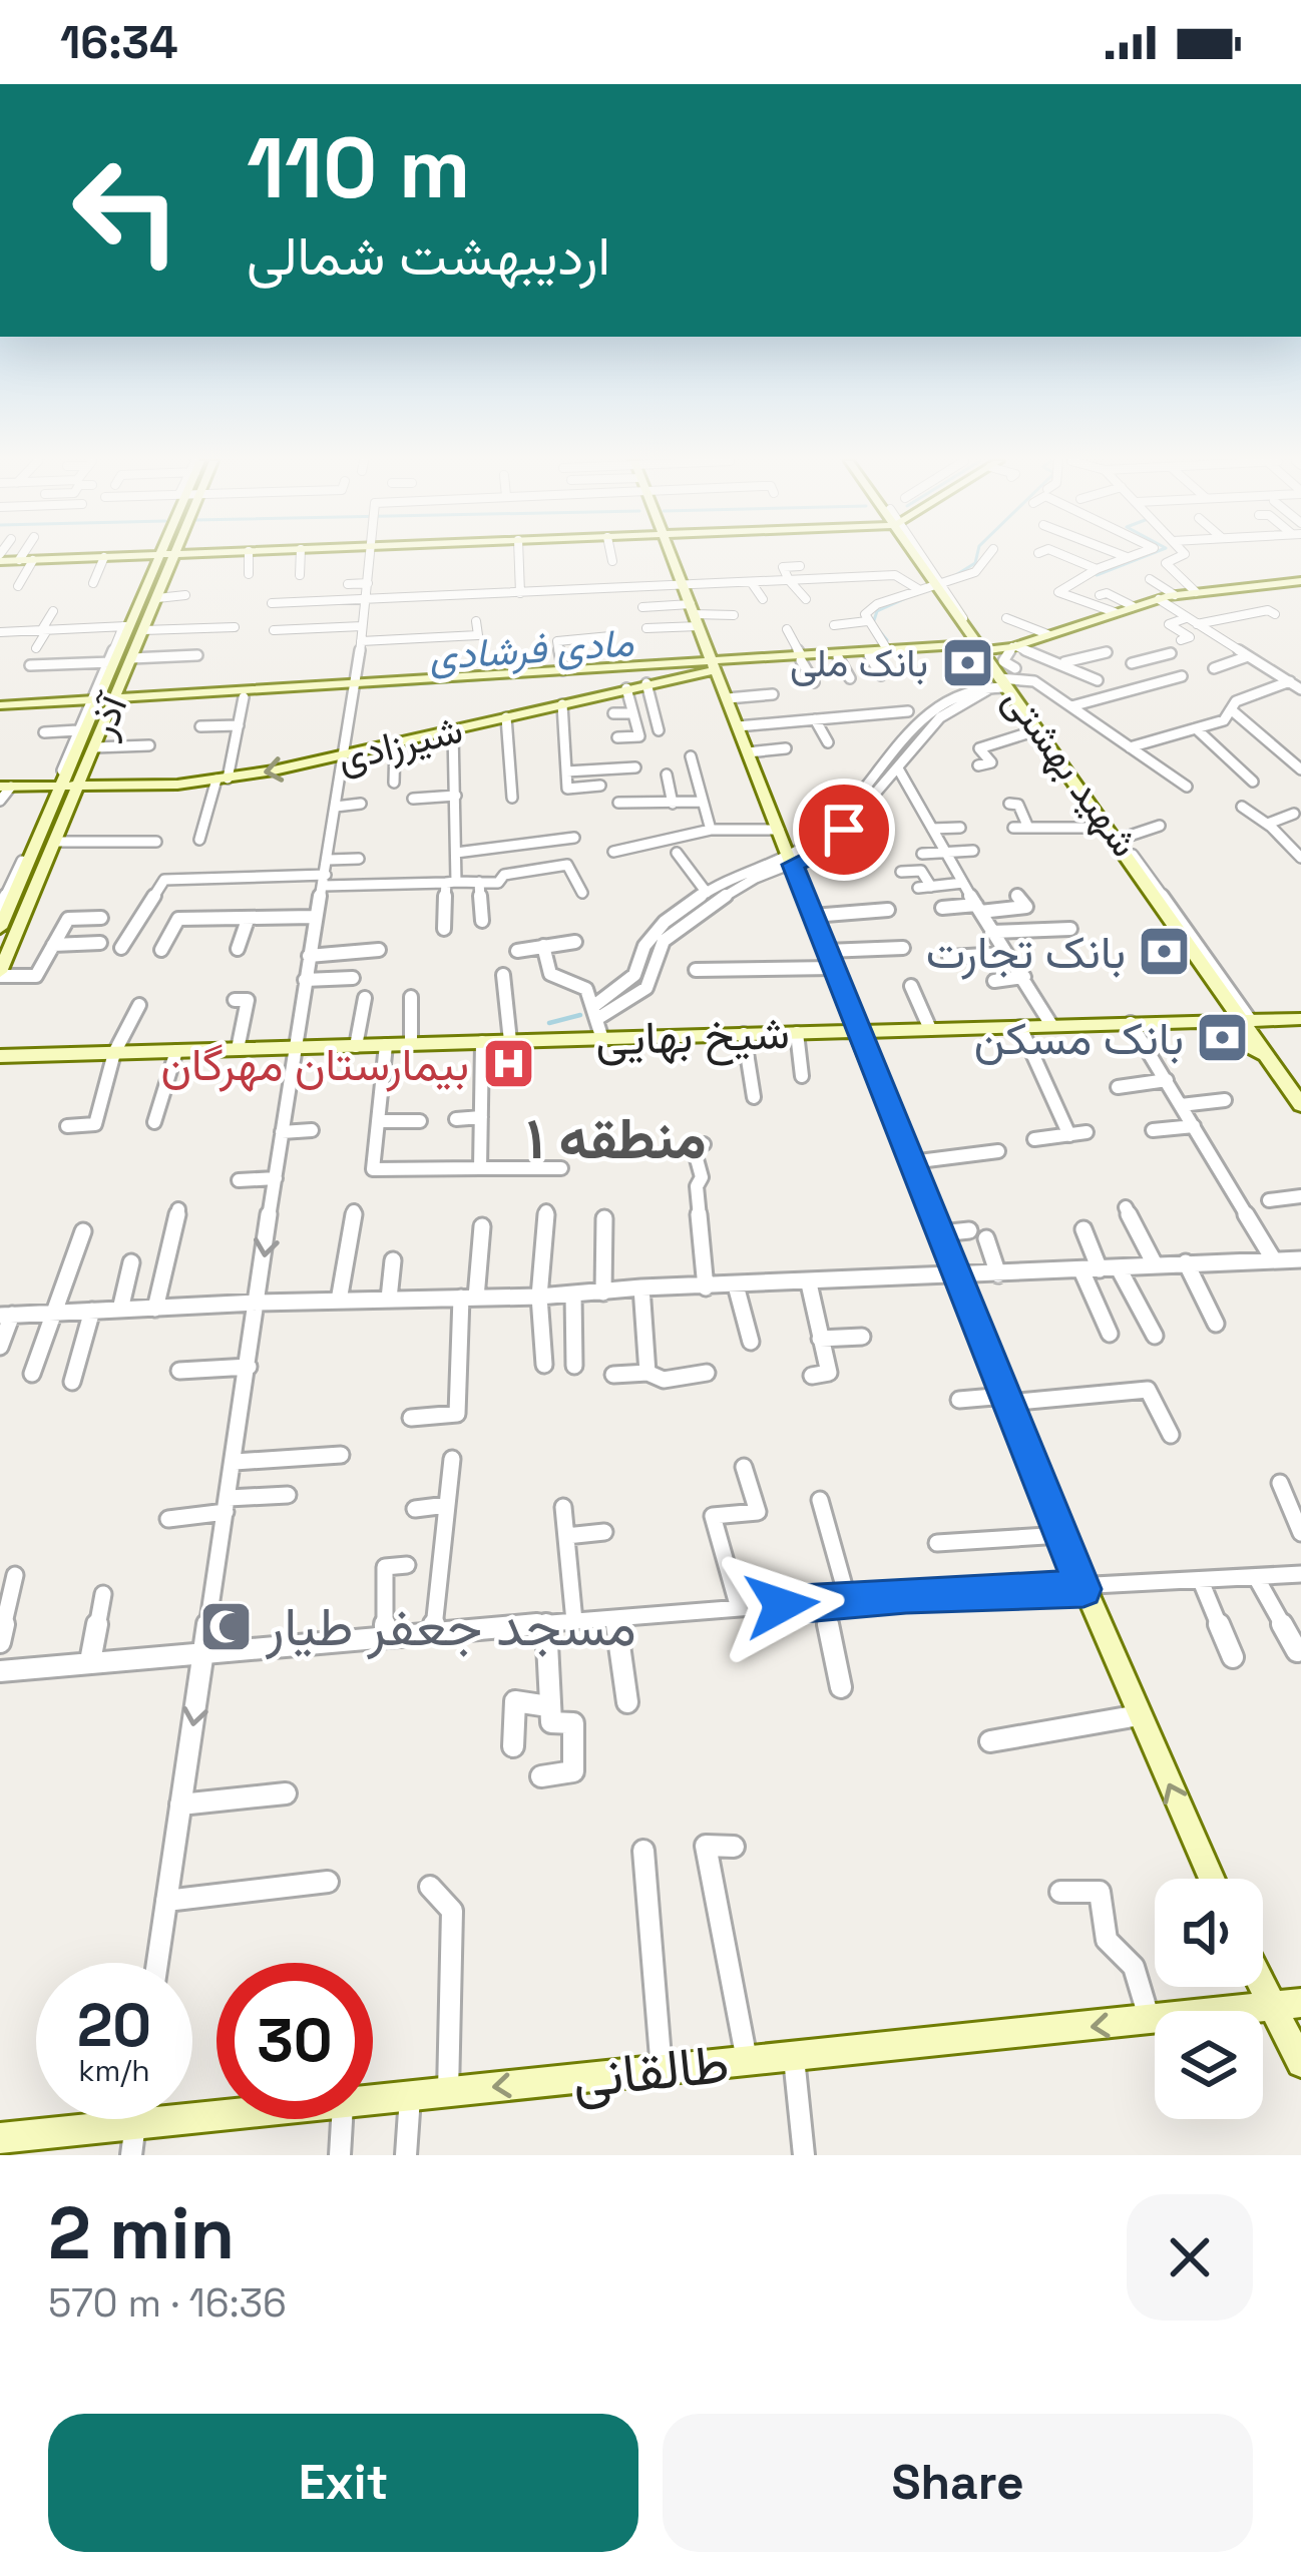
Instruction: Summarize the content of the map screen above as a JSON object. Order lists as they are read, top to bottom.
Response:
{
  "streets": {
    "main road": [
      "آذر",
      "شیرزادی",
      "شهید بهشتی",
      "شیخ بهایی",
      "طالقانی"
    ]
  },
  "crossings": [
    ["آذر", "شیرزادی"],
    ["شهید بهشتی", "شیخ بهایی"]
  ],
  "one_way": ["طالقانی"],
  "districts": ["منطقه ۱"],
  "water": ["مادی فرشادی"],
  "places": {
    "bank": ["بانک ملی", "بانک تجارت", "بانک مسکن"],
    "hospital": ["بیمارستان مهرگان"],
    "mosque": ["مسجد جعفر طیار"]
  },
  "page": {
    "status": "16:34",
    "turn": ["110 m", "اردیبهشت شمالی"],
    "speed": "20 km/h",
    "limit": "30",
    "heading": ["2 min", "570 m · 16:36"],
    "buttons": ["Exit", "Share"]
  }
}
